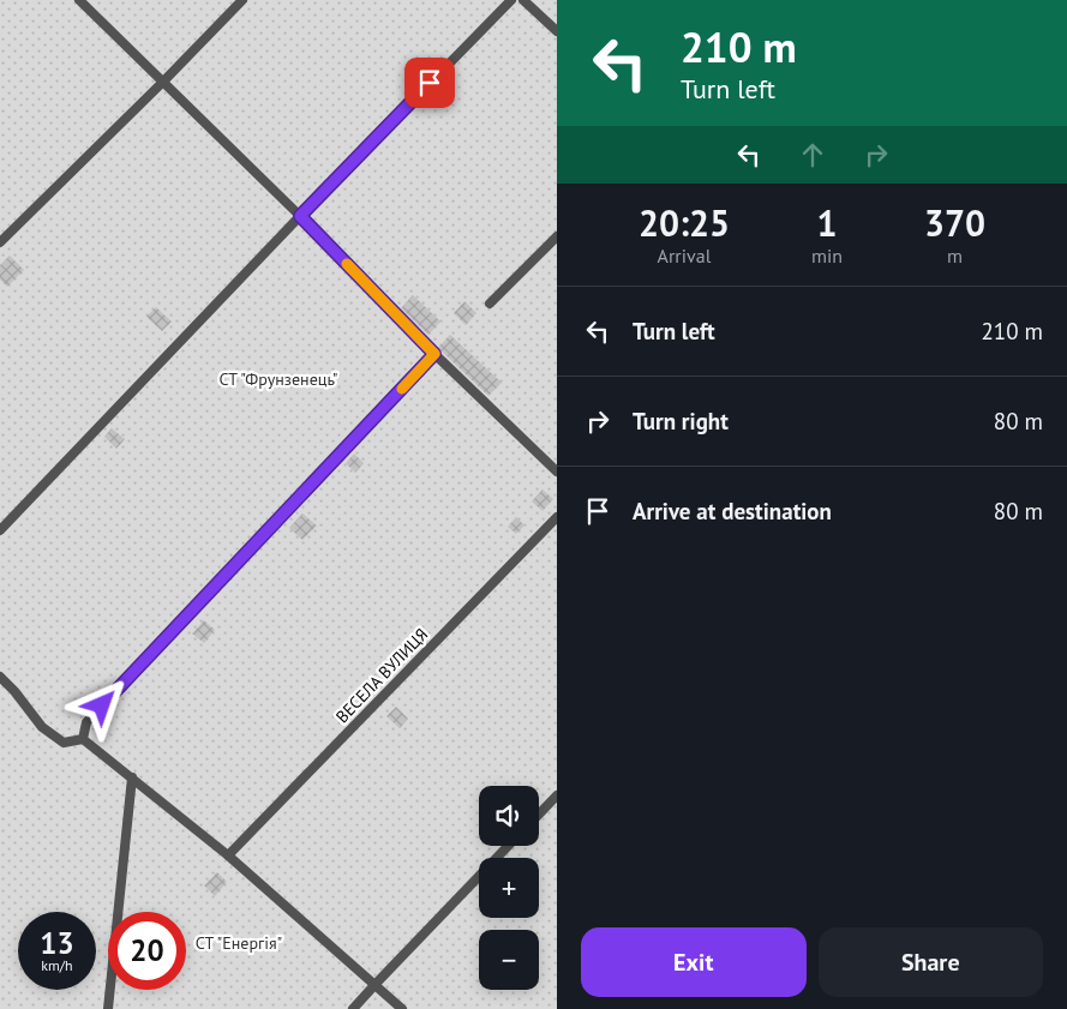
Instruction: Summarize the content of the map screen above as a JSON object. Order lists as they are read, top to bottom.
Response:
{
  "streets": {
    "lane": ["ВЕСЕЛА ВУЛИЦЯ"]
  },
  "parks": ["СТ \"Фрунзенець\"", "СТ \"Енергія\""],
  "page": {
    "turn": ["210 m", "Turn left"],
    "eta": [
      "20:25",
      "Arrival",
      "1",
      "min",
      "370",
      "m"
    ],
    "list": [
      {
        "name": "Turn left",
        "value": "210 m"
      },
      {
        "name": "Turn right",
        "value": "80 m"
      },
      {
        "name": "Arrive at destination",
        "value": "80 m"
      }
    ],
    "map_buttons": ["+", "−"],
    "speed": "13 km/h",
    "limit": "20",
    "buttons": ["Exit", "Share"]
  }
}
